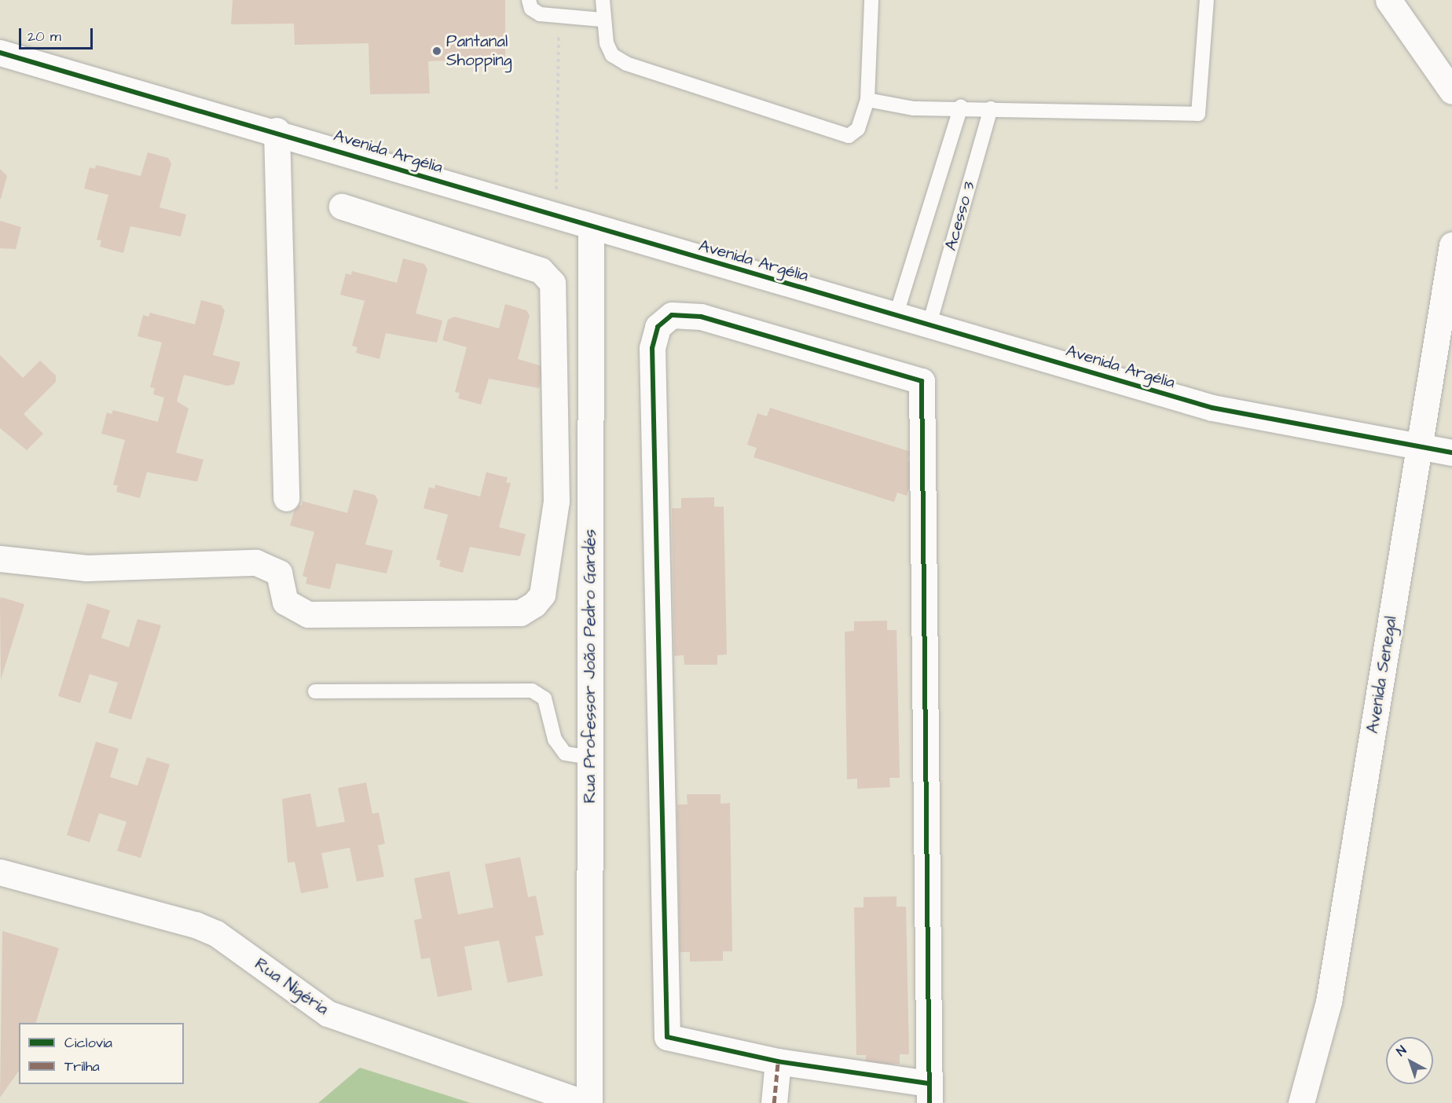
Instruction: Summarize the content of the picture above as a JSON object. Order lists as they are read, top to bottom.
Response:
{
  "streets": {
    "street": [
      "Avenida Argélia",
      "Rua Professor João Pedro Gardés",
      "Avenida Senegal",
      "Rua Nigéria"
    ],
    "lane": ["Acesso 3"]
  },
  "crossings": [
    ["Avenida Argélia", "Acesso 3"],
    ["Avenida Argélia", "Rua Professor João Pedro Gardés"],
    ["Avenida Argélia", "Avenida Senegal"],
    ["Rua Professor João Pedro Gardés", "Rua Nigéria"]
  ],
  "places": ["Pantanal Shopping"],
  "legend": ["Ciclovia", "Trilha"],
  "scale_bar": "20 m",
  "north": "top left"
}
